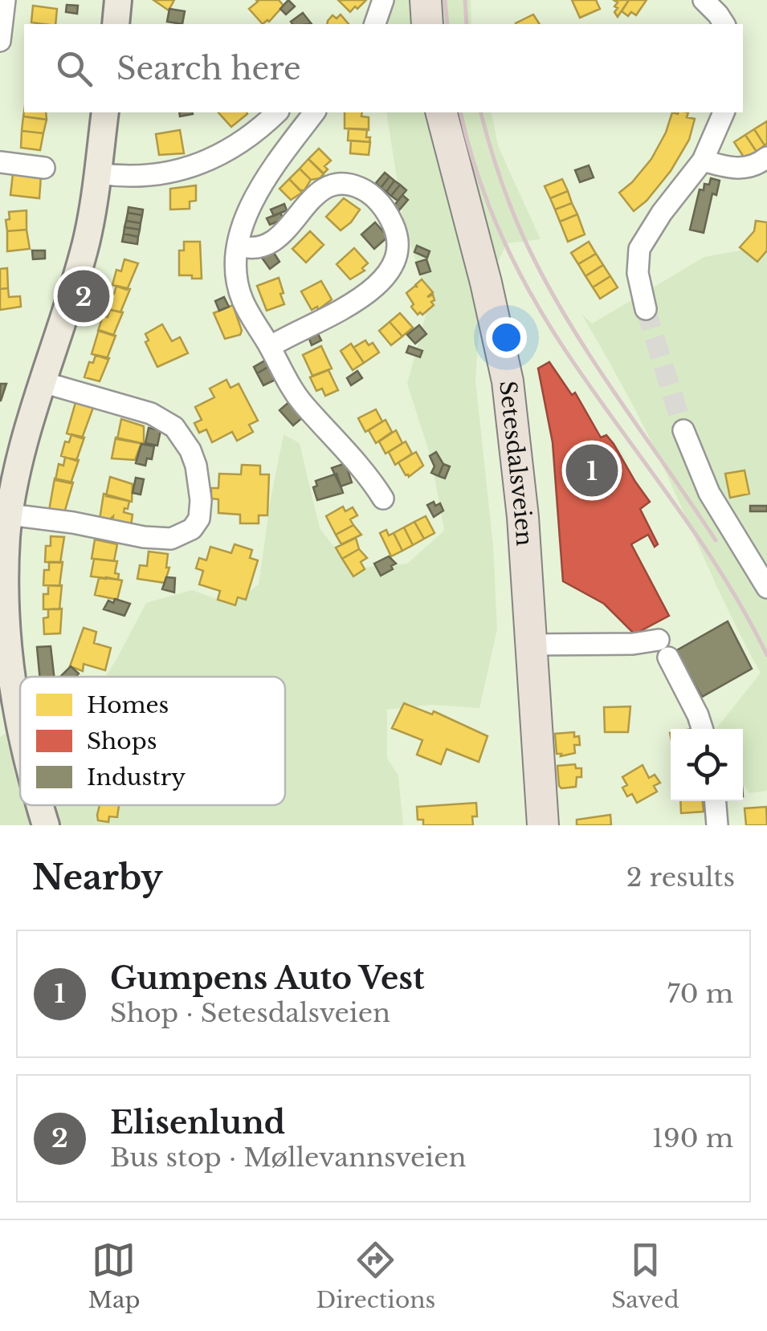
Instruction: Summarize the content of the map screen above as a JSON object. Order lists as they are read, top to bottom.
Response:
{
  "streets": {
    "highway": ["Setesdalsveien"]
  },
  "legend": ["Homes", "Shops", "Industry"],
  "page": {
    "search": "Search here",
    "pins": ["2", "1"],
    "heading": ["Nearby", "2 results"],
    "list": [
      {
        "mark": "1",
        "name": "Gumpens Auto Vest",
        "note": "Shop · Setesdalsveien",
        "value": "70 m"
      },
      {
        "mark": "2",
        "name": "Elisenlund",
        "note": "Bus stop · Møllevannsveien",
        "value": "190 m"
      }
    ],
    "nav": ["Map", "Directions", "Saved"]
  }
}
